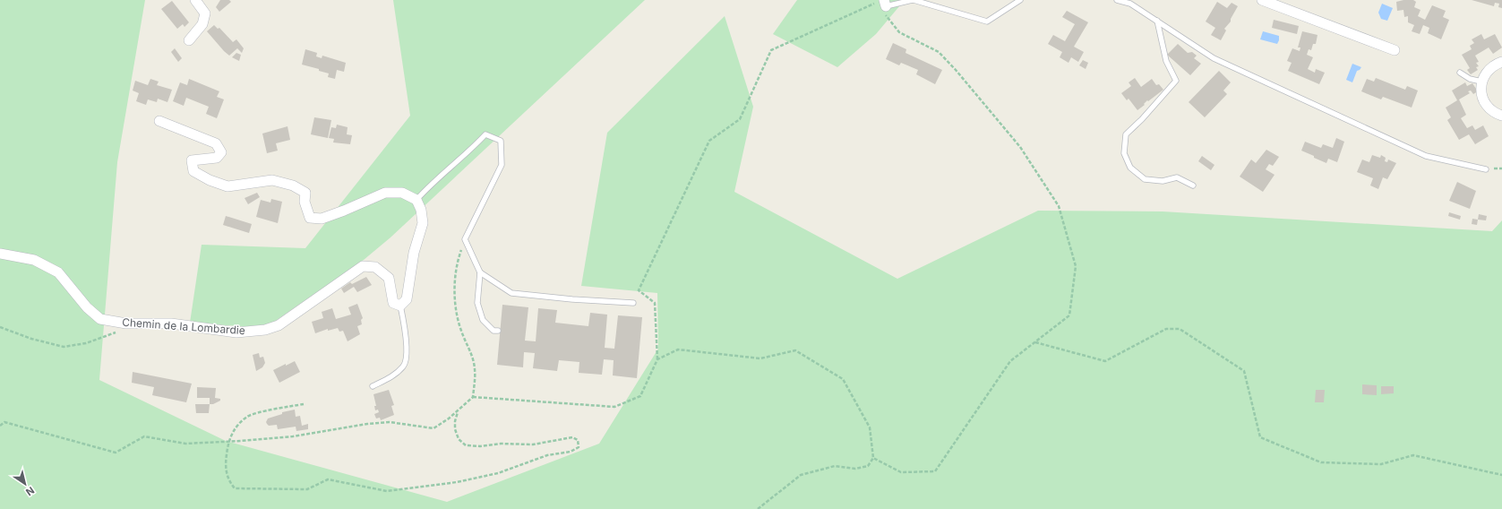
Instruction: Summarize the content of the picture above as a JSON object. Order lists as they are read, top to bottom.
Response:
{
  "streets": {
    "street": ["Chemin de la Lombardie"]
  },
  "north": "bottom right"
}
